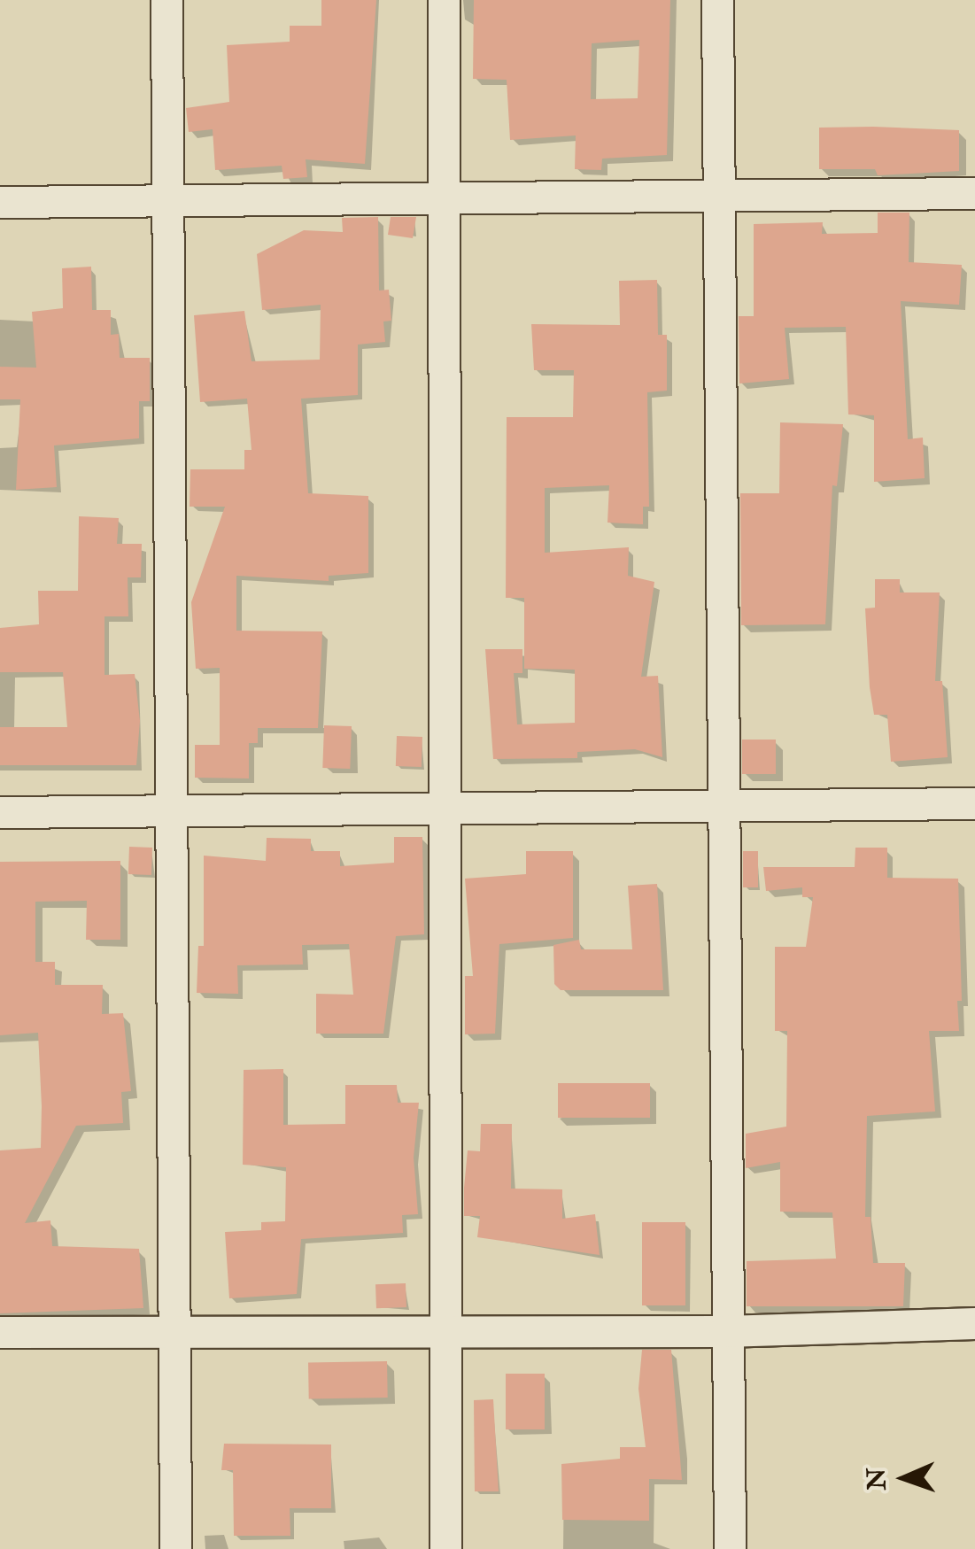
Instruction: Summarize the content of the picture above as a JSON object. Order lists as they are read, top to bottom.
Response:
{
  "north": "left"
}
